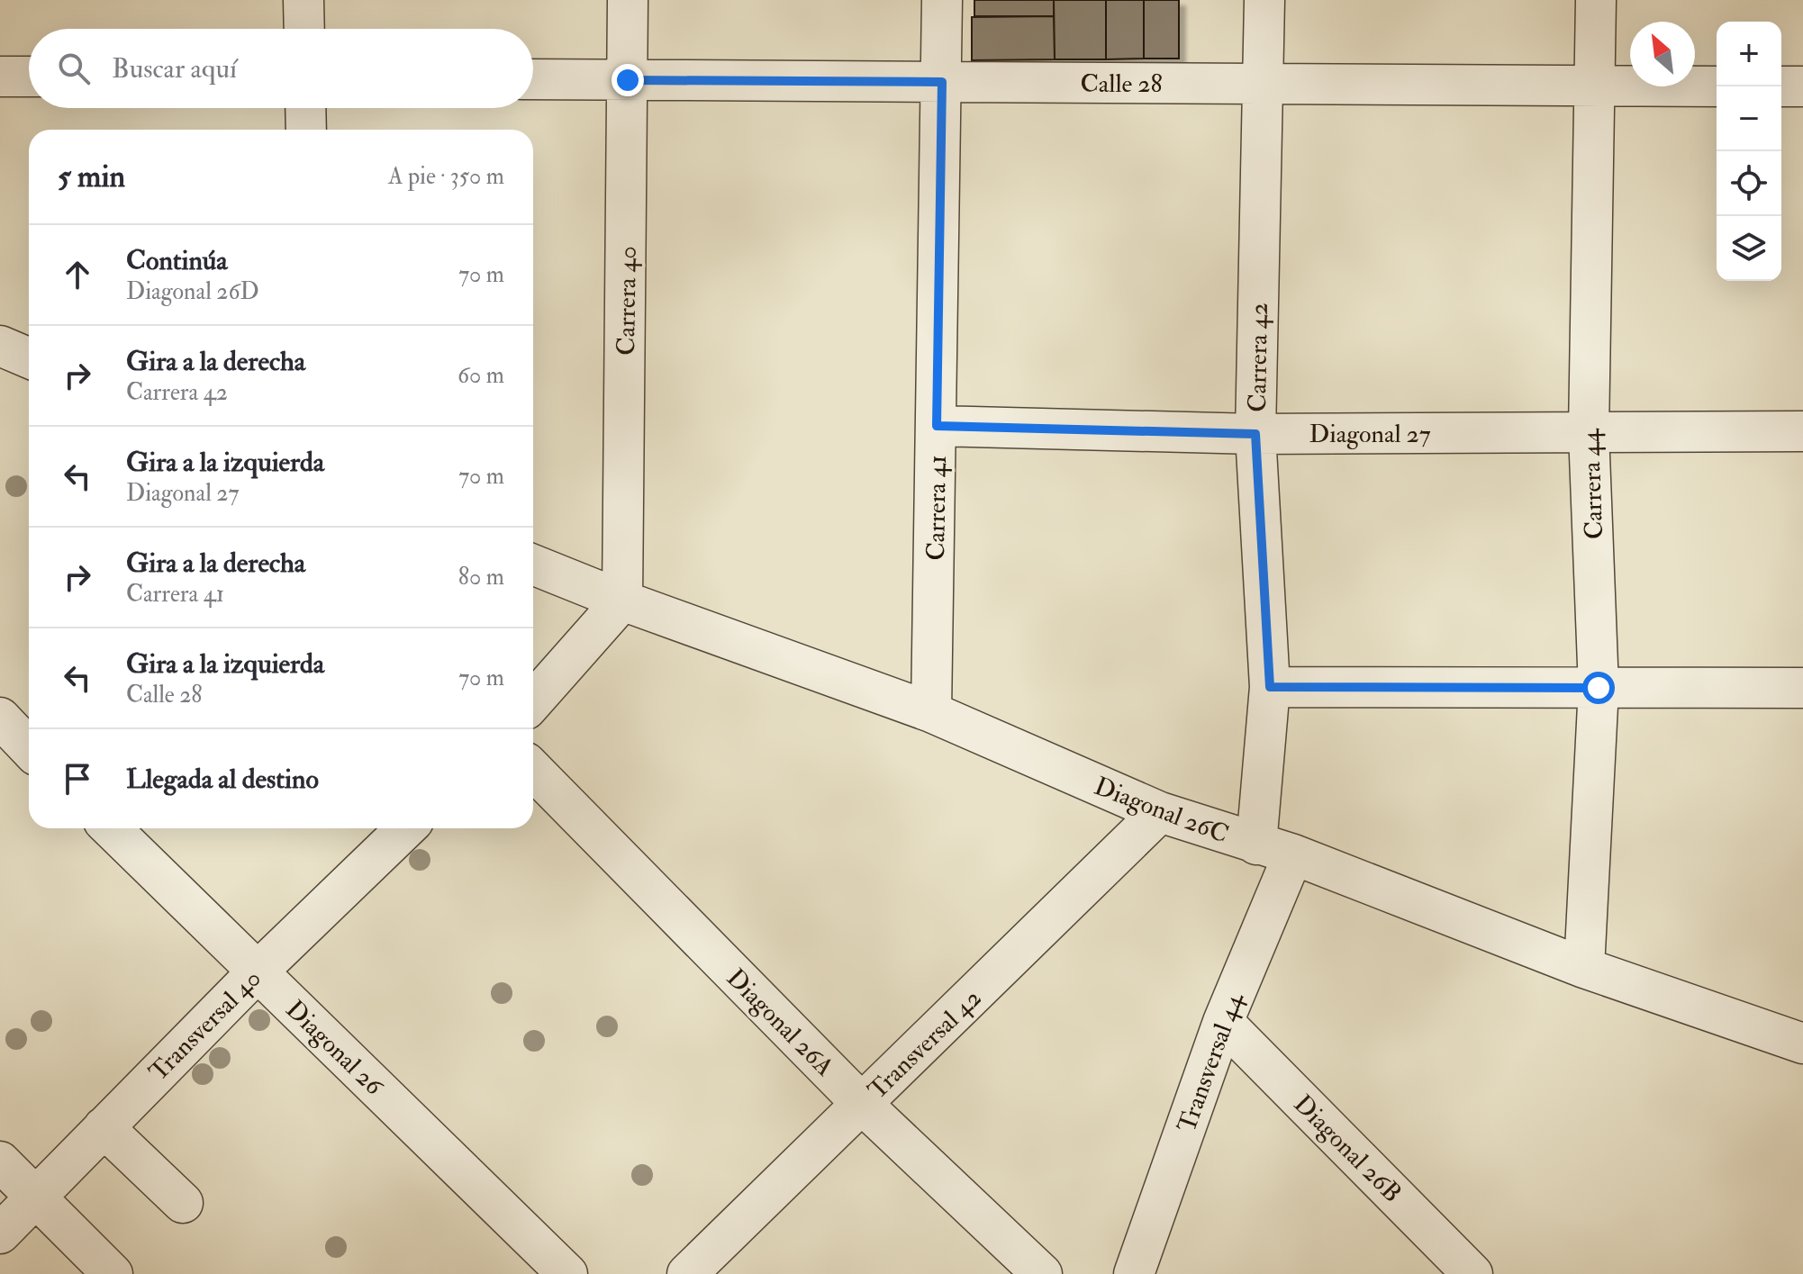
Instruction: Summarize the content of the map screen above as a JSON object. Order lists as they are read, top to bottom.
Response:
{
  "streets": {
    "street": [
      "Calle 28",
      "Carrera 40",
      "Carrera 42",
      "Diagonal 27",
      "Carrera 44",
      "Carrera 41",
      "Diagonal 26C",
      "Diagonal 26A",
      "Transversal 40",
      "Transversal 42",
      "Diagonal 26",
      "Transversal 44",
      "Diagonal 26B"
    ]
  },
  "crossings": [
    ["Calle 28", "Carrera 40"],
    ["Calle 28", "Carrera 42"],
    ["Calle 28", "Carrera 44"],
    ["Calle 28", "Carrera 41"],
    ["Carrera 40", "Diagonal 26C"],
    ["Carrera 42", "Diagonal 27"],
    ["Carrera 42", "Diagonal 26C"],
    ["Diagonal 27", "Carrera 44"],
    ["Diagonal 27", "Carrera 41"],
    ["Carrera 44", "Diagonal 26C"],
    ["Carrera 41", "Diagonal 26C"],
    ["Diagonal 26C", "Transversal 42"],
    ["Diagonal 26C", "Transversal 44"],
    ["Diagonal 26A", "Transversal 42"],
    ["Transversal 40", "Diagonal 26"],
    ["Transversal 44", "Diagonal 26B"]
  ],
  "north": "top left",
  "page": {
    "map_buttons": ["+", "−"],
    "search": "Buscar aquí",
    "heading": ["5 min", "A pie · 350 m"],
    "list": [
      ["Continúa", "Diagonal 26D", "70 m"],
      ["Gira a la derecha", "Carrera 42", "60 m"],
      ["Gira a la izquierda", "Diagonal 27", "70 m"],
      ["Gira a la derecha", "Carrera 41", "80 m"],
      ["Gira a la izquierda", "Calle 28", "70 m"],
      "Llegada al destino"
    ]
  }
}
